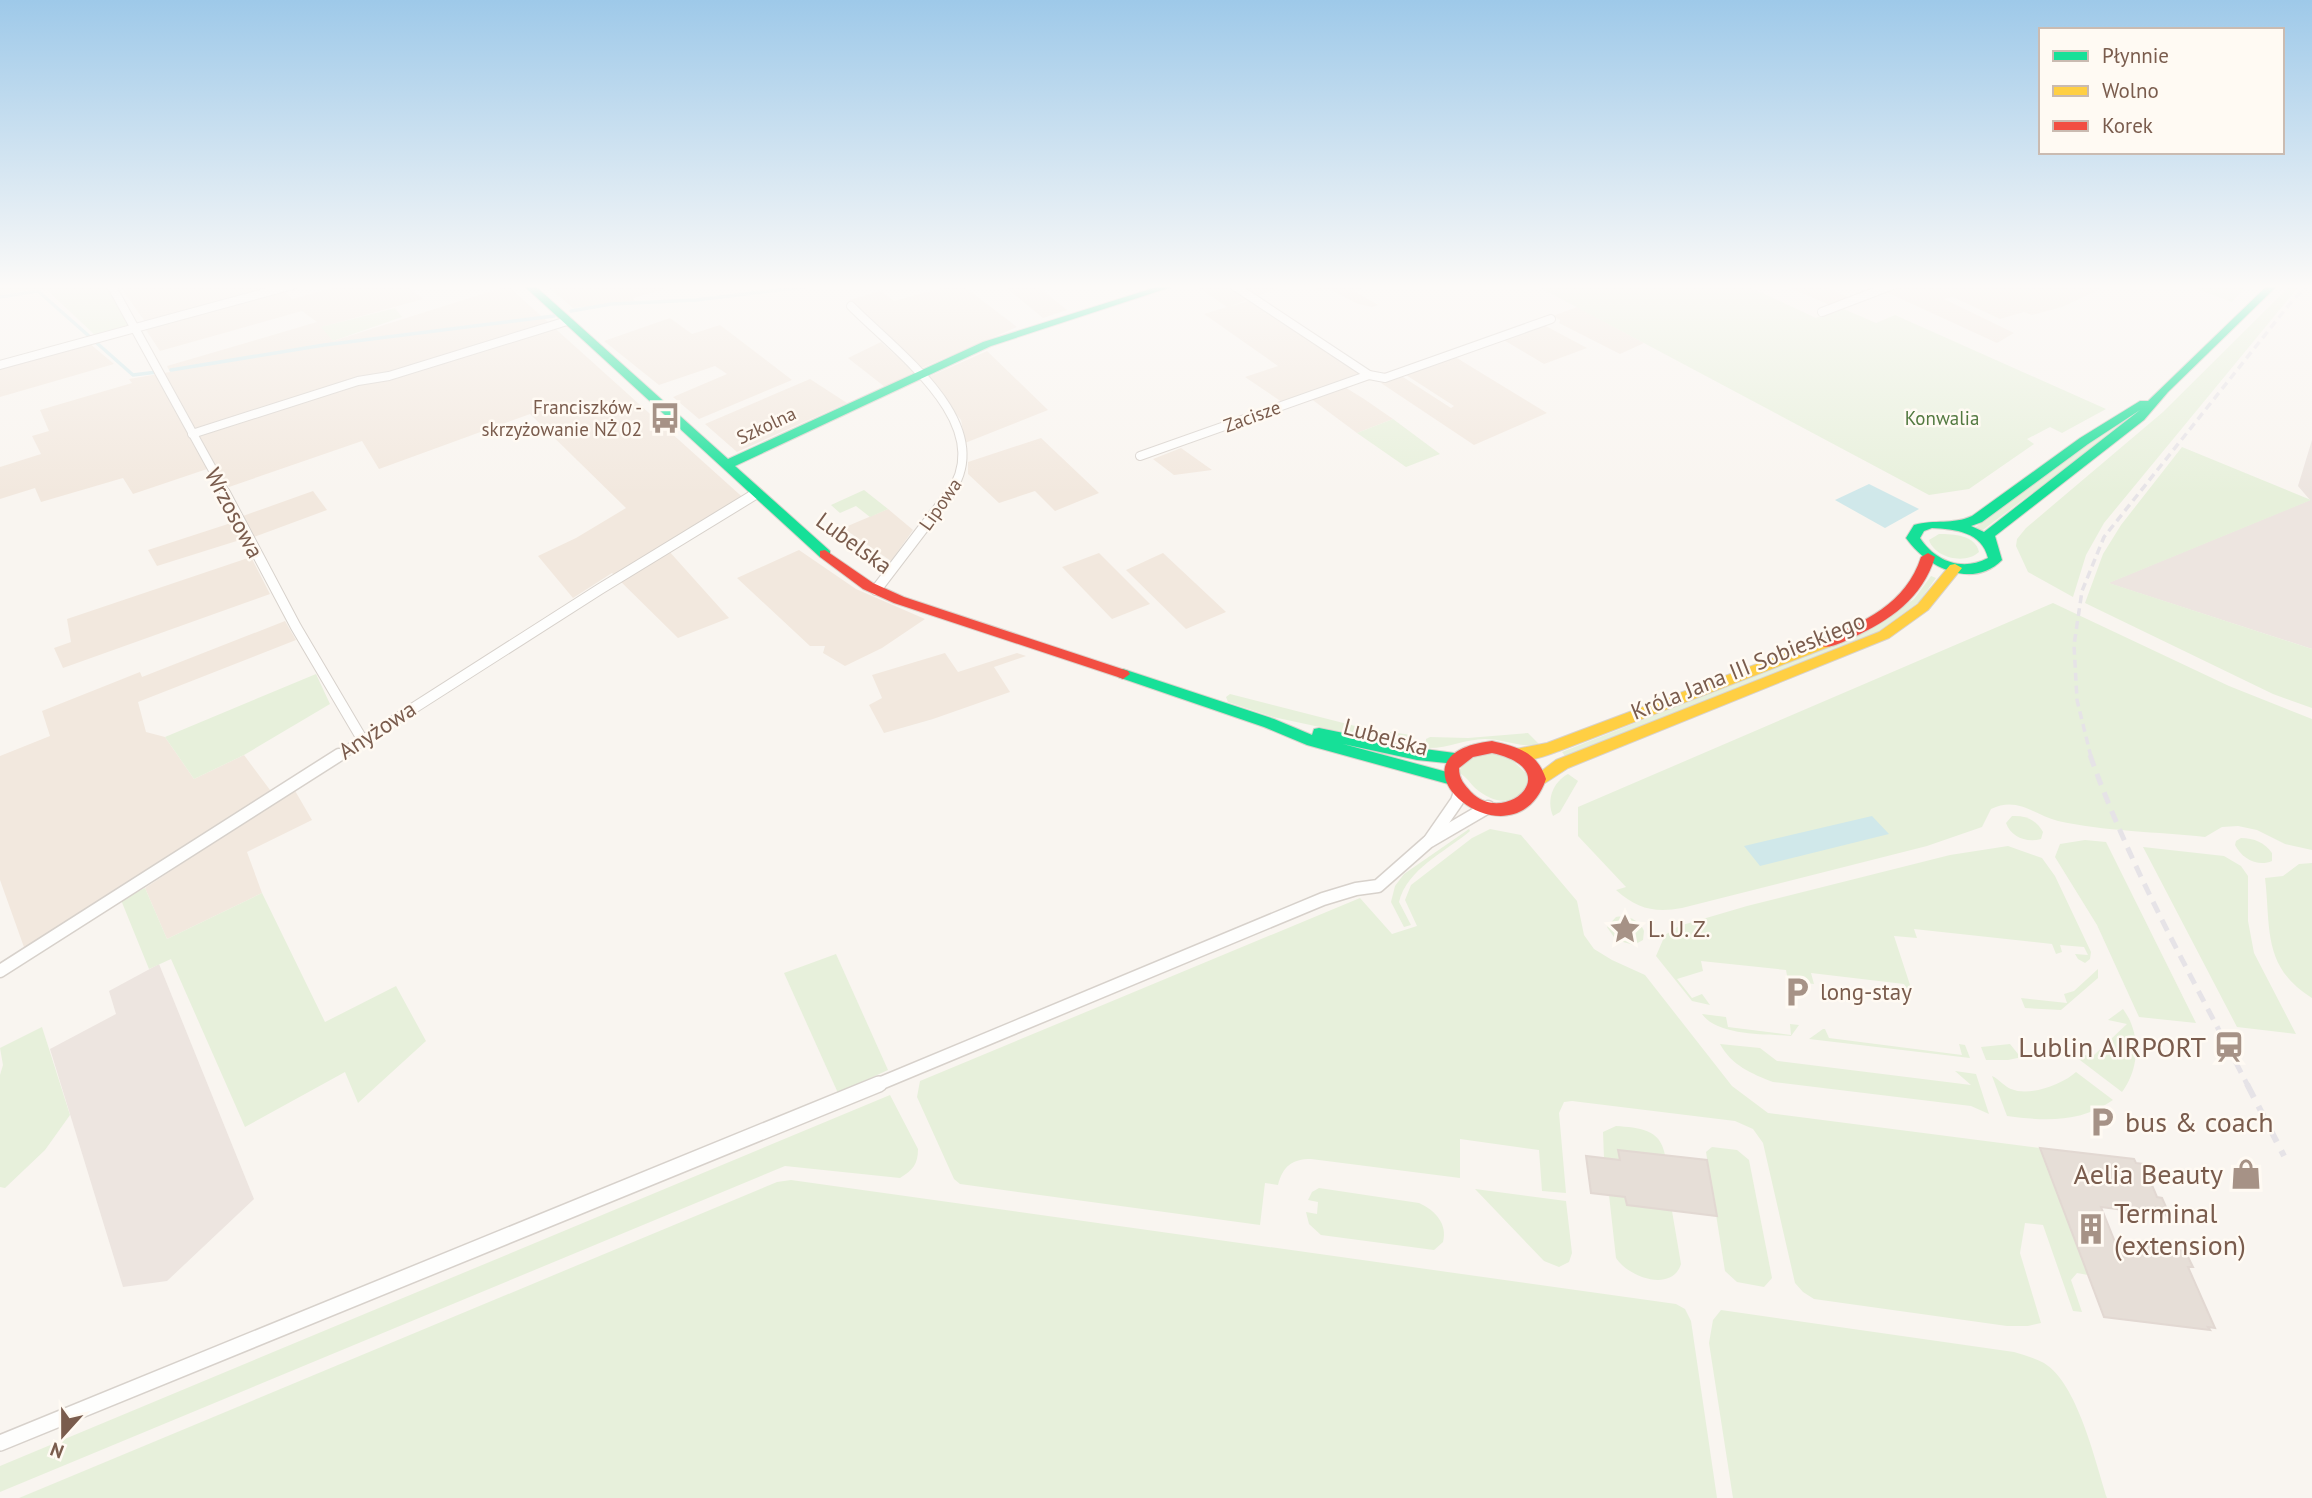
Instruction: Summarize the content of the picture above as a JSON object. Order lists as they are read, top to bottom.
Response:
{
  "streets": {
    "main road": ["Szkolna", "Lubelska", "Króla Jana III Sobieskiego"],
    "street": [
      "Zacisze",
      "Lipowa",
      "Wrzosowa",
      "Anyżowa"
    ]
  },
  "crossings": [
    ["Szkolna", "Lipowa"],
    ["Szkolna", "Lubelska"],
    ["Lipowa", "Lubelska"],
    ["Wrzosowa", "Anyżowa"],
    ["Lubelska", "Króla Jana III Sobieskiego"],
    ["Lubelska", "Anyżowa"]
  ],
  "parks": ["Konwalia"],
  "places": {
    "bus stop": ["Franciszków - skrzyżowanie NŻ 02"],
    "place": ["L. U. Z."],
    "parking": ["long-stay", "bus & coach"],
    "station": ["Lublin AIRPORT"],
    "shop": ["Aelia Beauty"],
    "building": ["Terminal (extension)"]
  },
  "legend": ["Płynnie", "Wolno", "Korek"],
  "north": "bottom"
}
